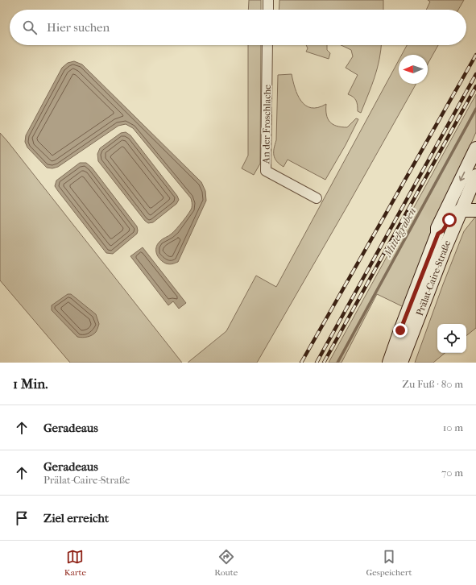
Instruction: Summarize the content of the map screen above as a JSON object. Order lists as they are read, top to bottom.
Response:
{
  "streets": {
    "street": ["An der Froschlache", "Prälat-Caire-Straße"]
  },
  "water": ["Mittelgraben"],
  "north": "left",
  "page": {
    "search": "Hier suchen",
    "heading": ["1 Min.", "Zu Fuß · 80 m"],
    "list": [
      ["Geradeaus", "10 m"],
      ["Geradeaus", "Prälat-Caire-Straße", "70 m"],
      "Ziel erreicht"
    ],
    "nav": ["Karte", "Route", "Gespeichert"]
  }
}
